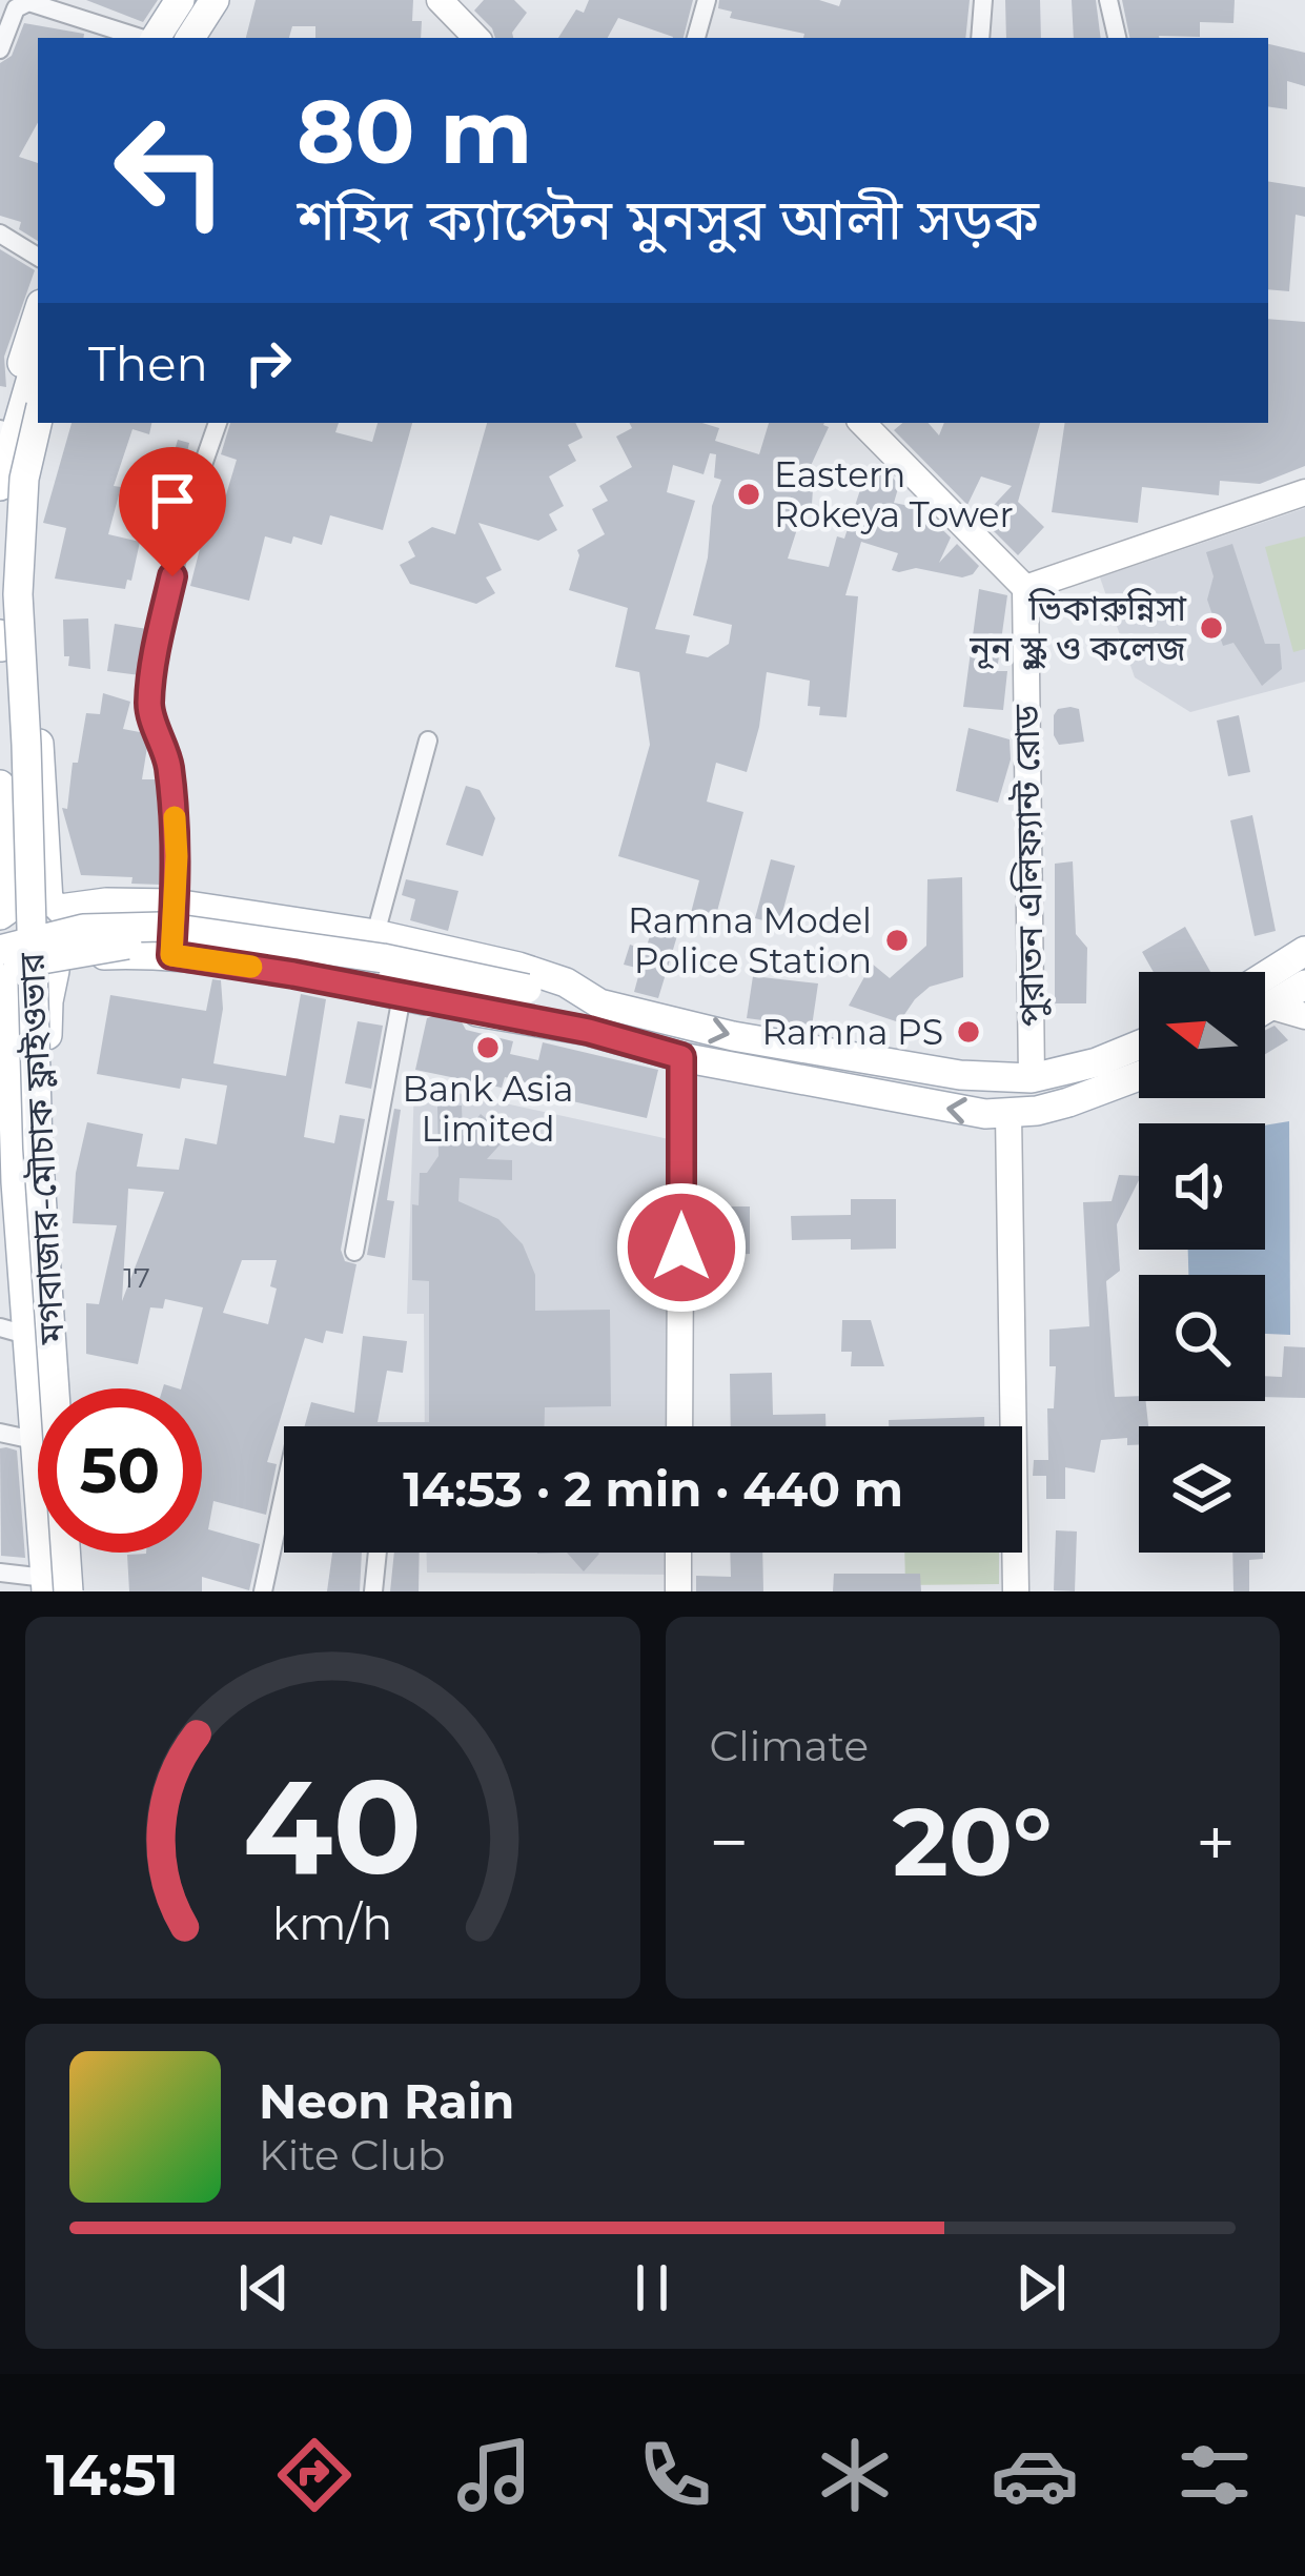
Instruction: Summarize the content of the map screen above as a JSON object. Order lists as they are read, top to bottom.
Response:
{
  "streets": {
    "main road": ["মগবাজার-মৌচাক ফ্লাইওভার"],
    "street": ["পুরাতন এলিফ্যান্ট রোড"]
  },
  "places": [
    "Eastern Rokeya Tower",
    "ভিকারুন্নিসা নূন স্কুল ও কলেজ",
    "Ramna Model Police Station",
    "Ramna PS",
    "Bank Asia Limited"
  ],
  "house_numbers": ["17"],
  "north": "left",
  "page": {
    "turn": ["80 m", "শহিদ ক্যাপ্টেন মুনসুর আলী সড়ক"],
    "then": "Then",
    "limit": "50",
    "trip": "14:53 · 2 min · 440 m",
    "tile": "Climate",
    "heat": ["−", "20°", "+"],
    "song": ["Neon Rain", "Kite Club"],
    "tabs": "14:51",
    "gauge": ["40", "km/h"]
  }
}
